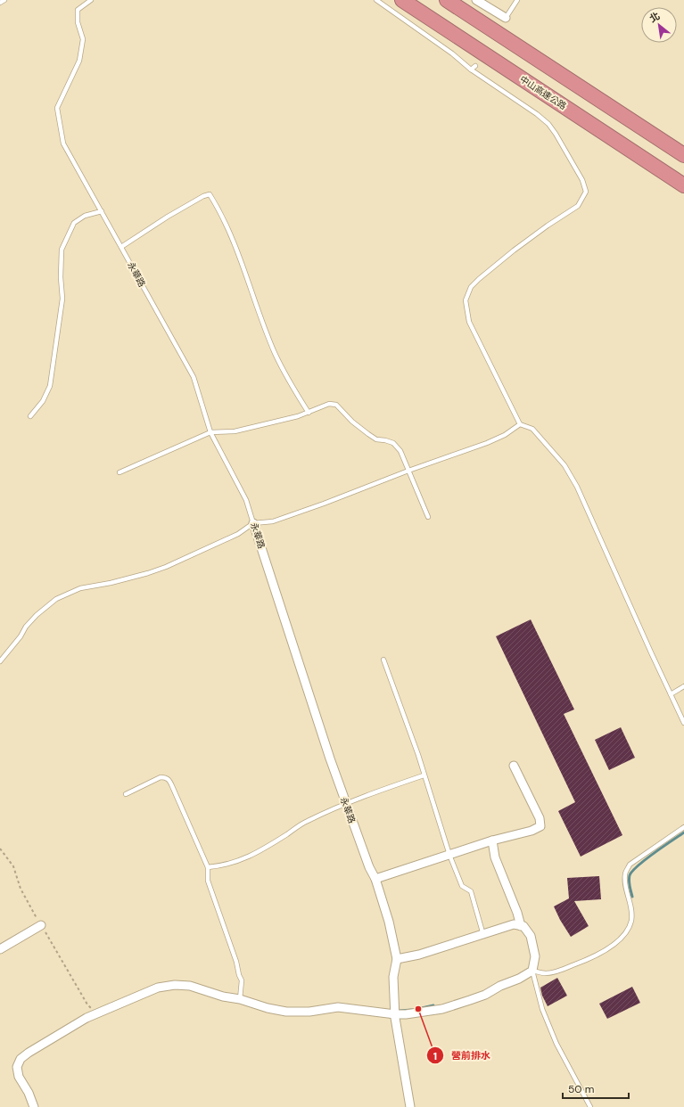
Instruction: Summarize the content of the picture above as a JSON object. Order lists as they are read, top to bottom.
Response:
{
  "streets": {
    "highway": ["中山高速公路"],
    "street": ["永華路"]
  },
  "places": ["營前排水"],
  "scale_bar": "50 m",
  "north": "top left"
}
